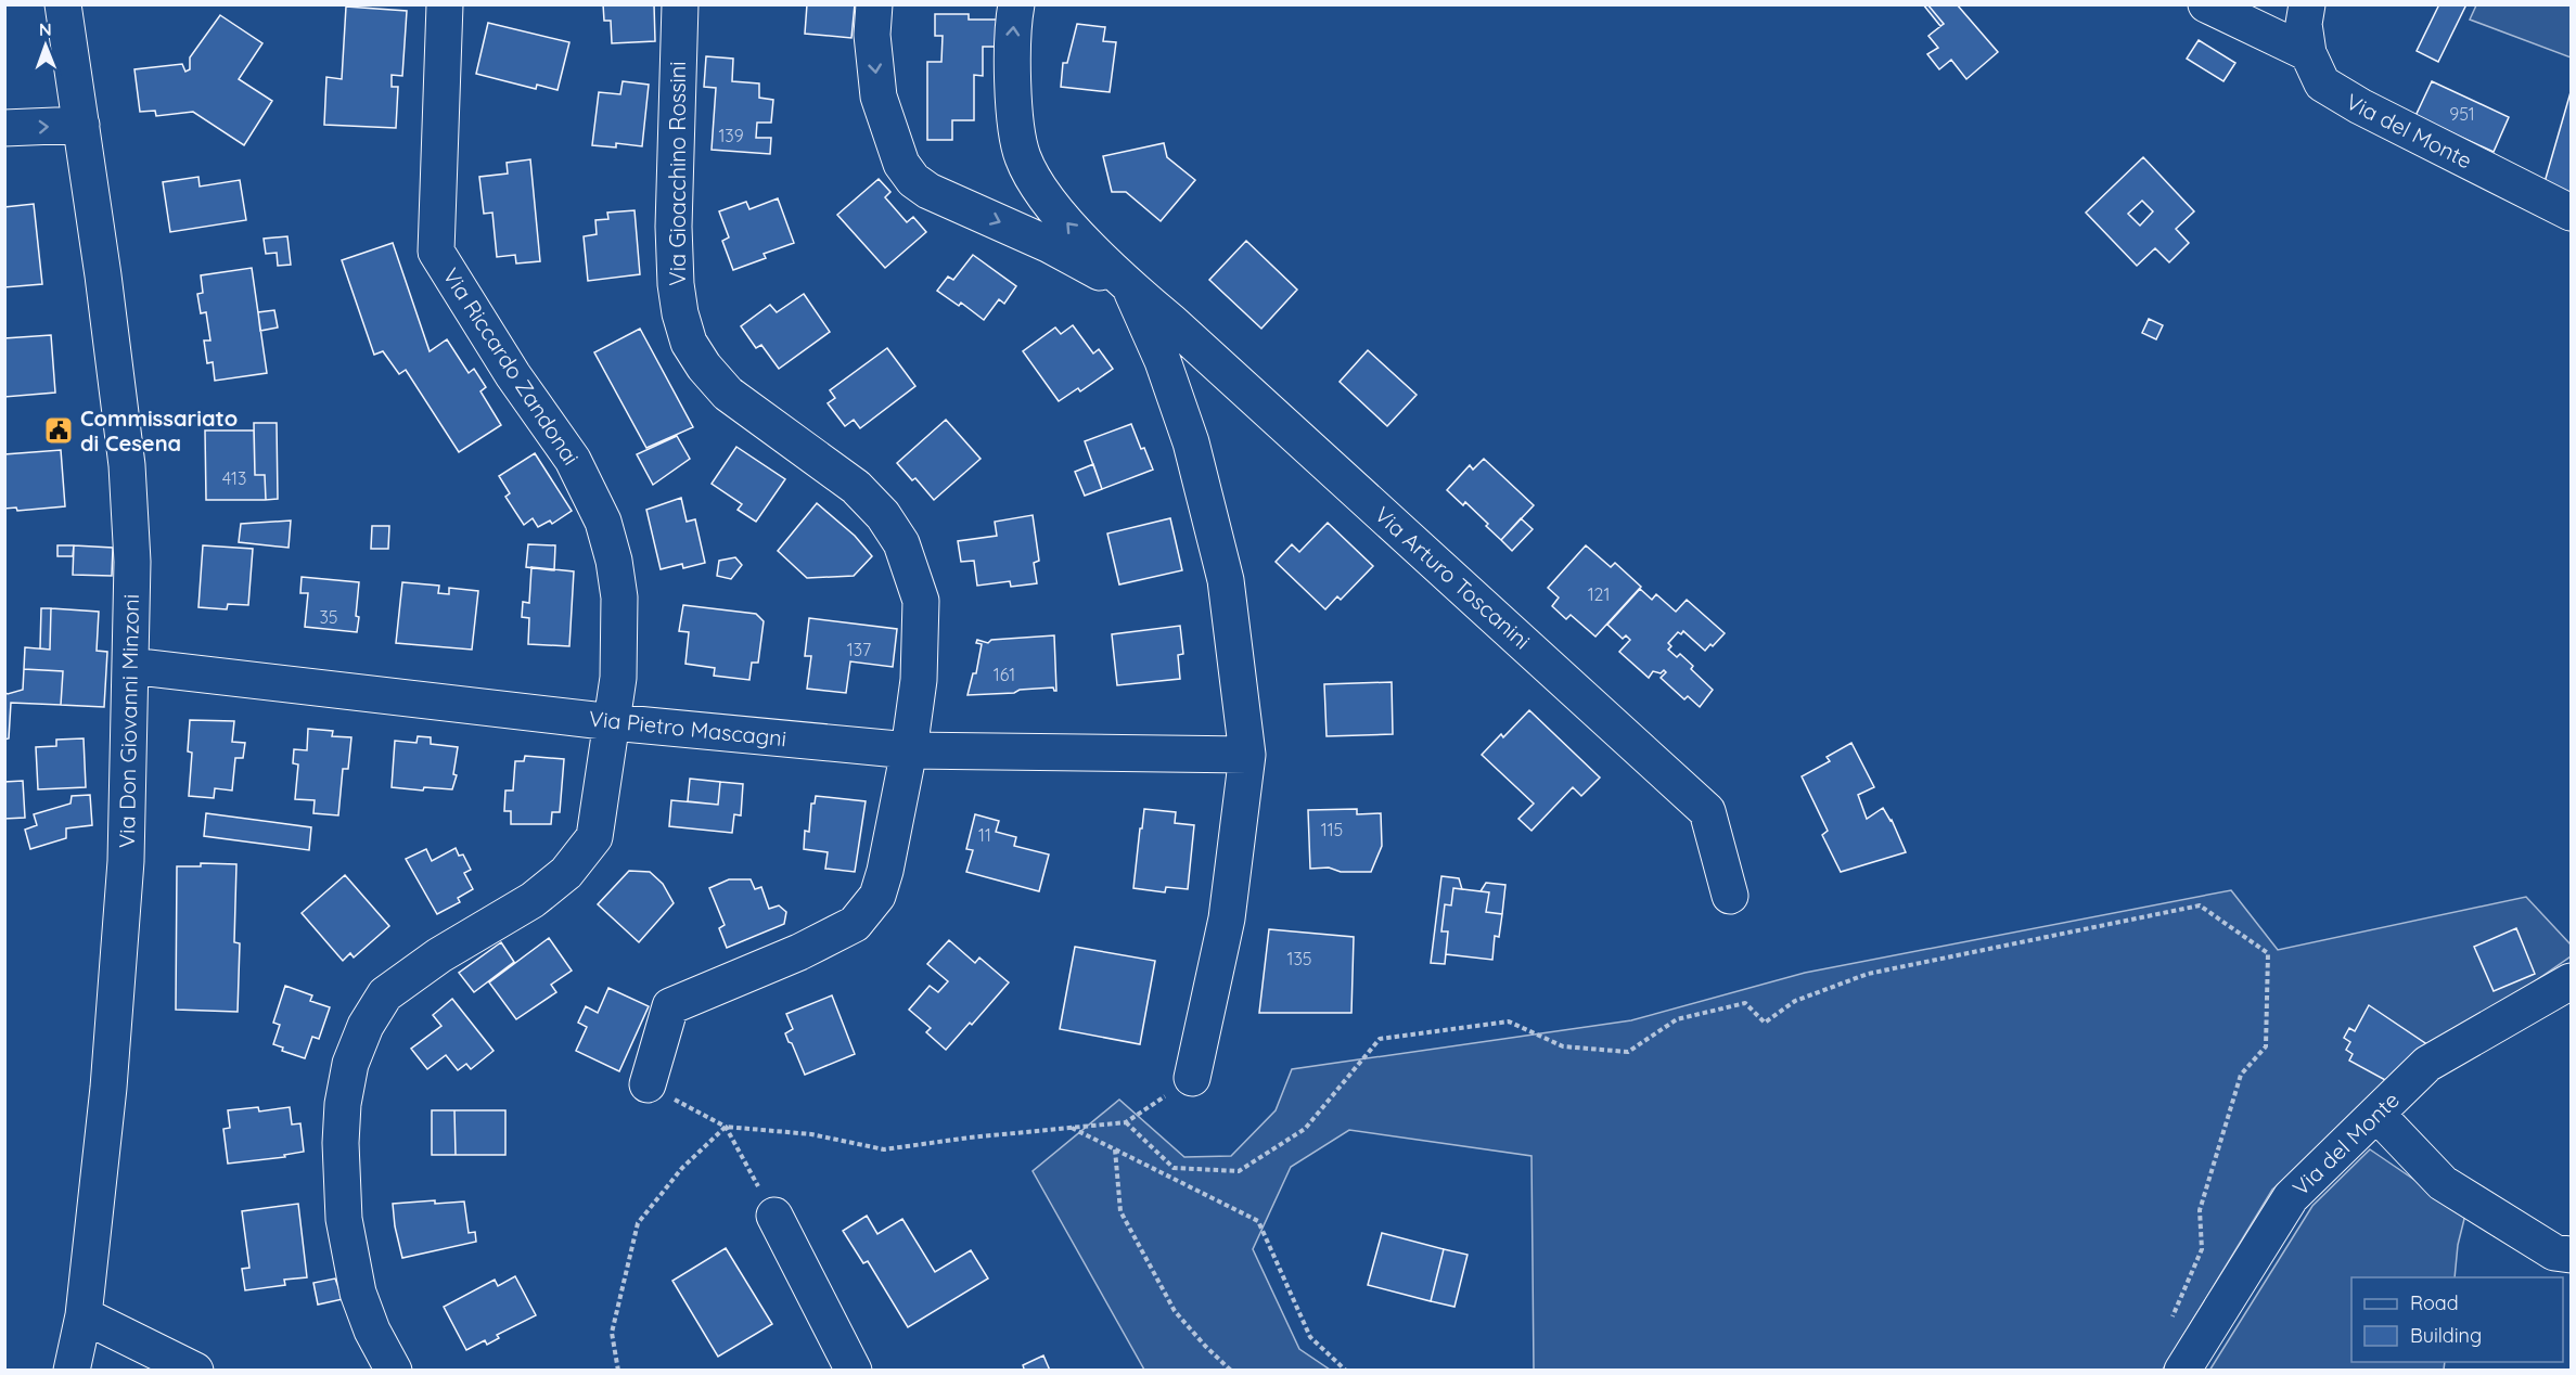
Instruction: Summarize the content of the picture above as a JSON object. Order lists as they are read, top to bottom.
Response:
{
  "streets": {
    "street": [
      "Via del Monte",
      "Via Gioacchino Rossini",
      "Via Riccardo Zandonai",
      "Via Arturo Toscanini",
      "Via Don Giovanni Minzoni",
      "Via Pietro Mascagni"
    ]
  },
  "crossings": [
    ["Via Gioacchino Rossini", "Via Pietro Mascagni"],
    ["Via Riccardo Zandonai", "Via Pietro Mascagni"],
    ["Via Don Giovanni Minzoni", "Via Pietro Mascagni"]
  ],
  "places": {
    "public building": ["Commissariato di Cesena"]
  },
  "house_numbers": [
    "951",
    "139",
    "413",
    "121",
    "35",
    "137",
    "161",
    "115",
    "11",
    "135"
  ],
  "legend": ["Road", "Building"],
  "north": "top"
}
